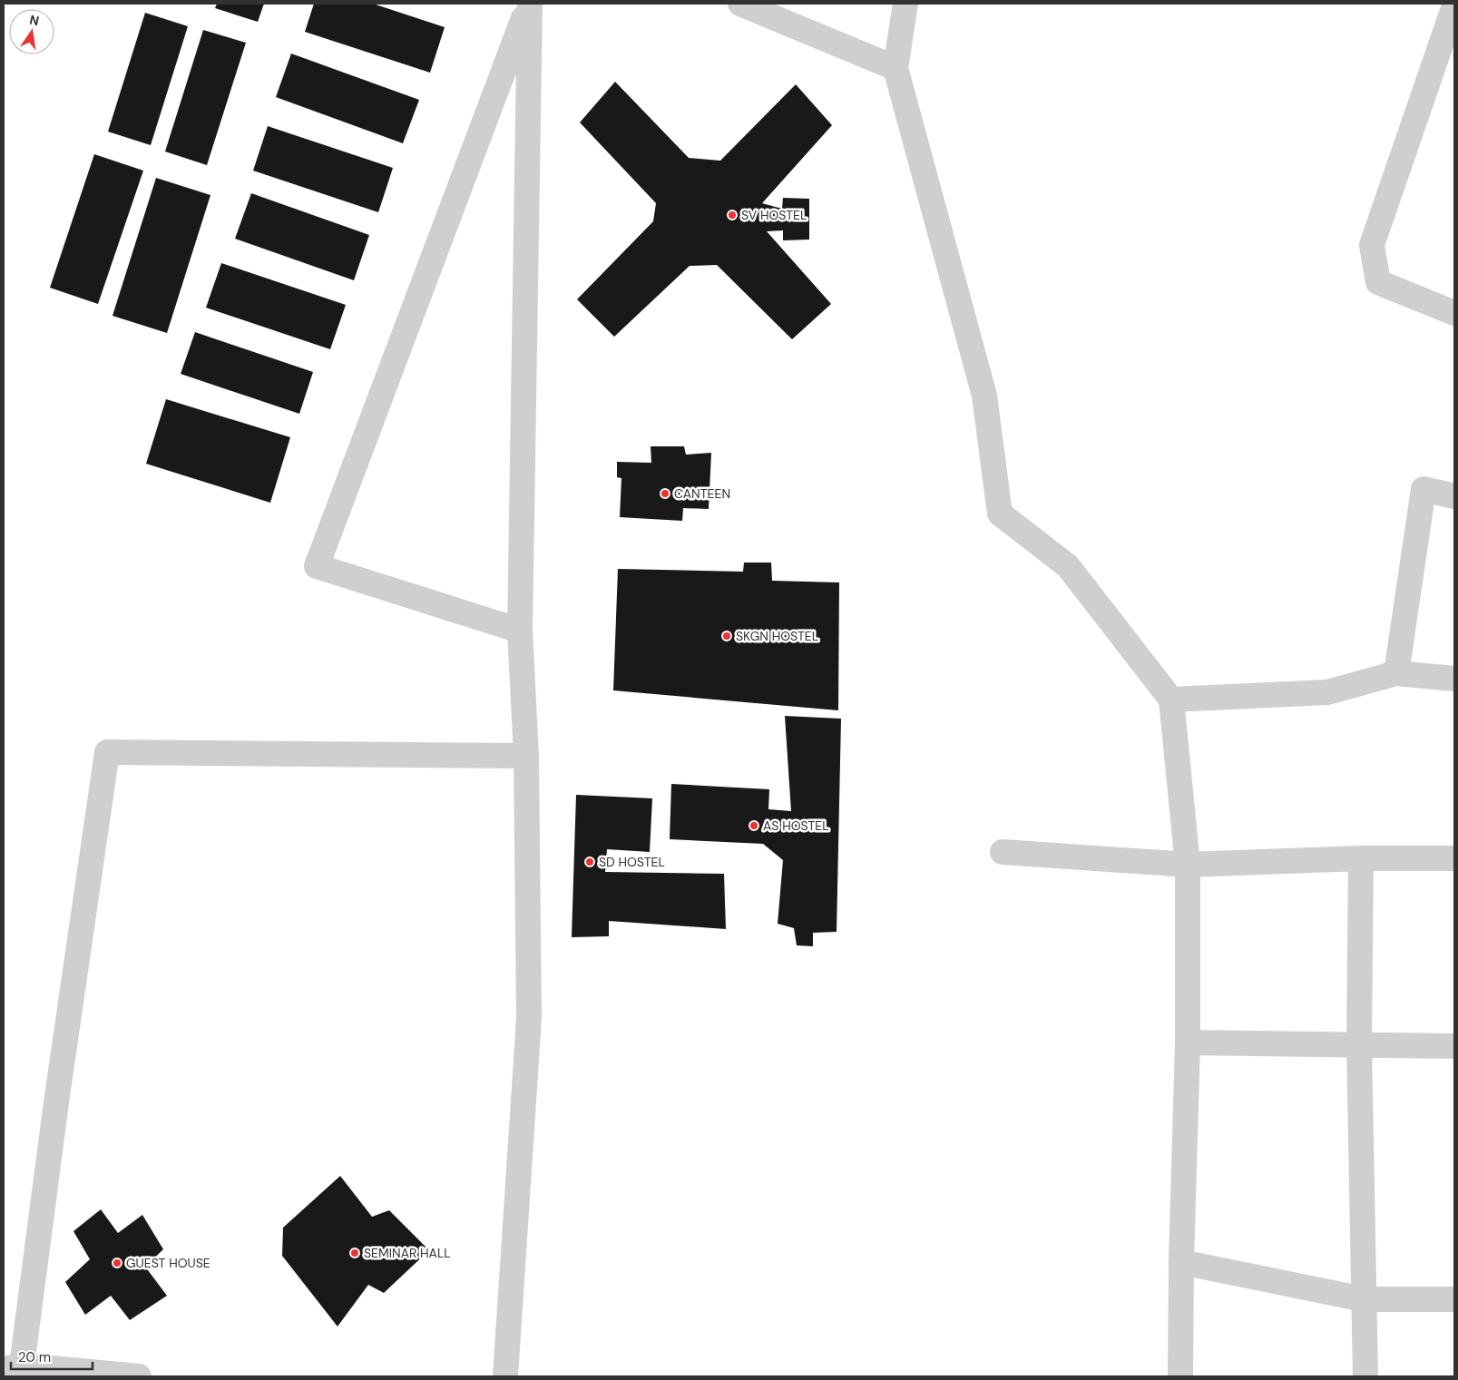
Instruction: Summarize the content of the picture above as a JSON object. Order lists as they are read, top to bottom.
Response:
{
  "places": [
    "SV HOSTEL",
    "CANTEEN",
    "SKGN HOSTEL",
    "AS HOSTEL",
    "SD HOSTEL",
    "SEMINAR HALL",
    "GUEST HOUSE"
  ],
  "scale_bar": "20 m",
  "north": "top"
}
